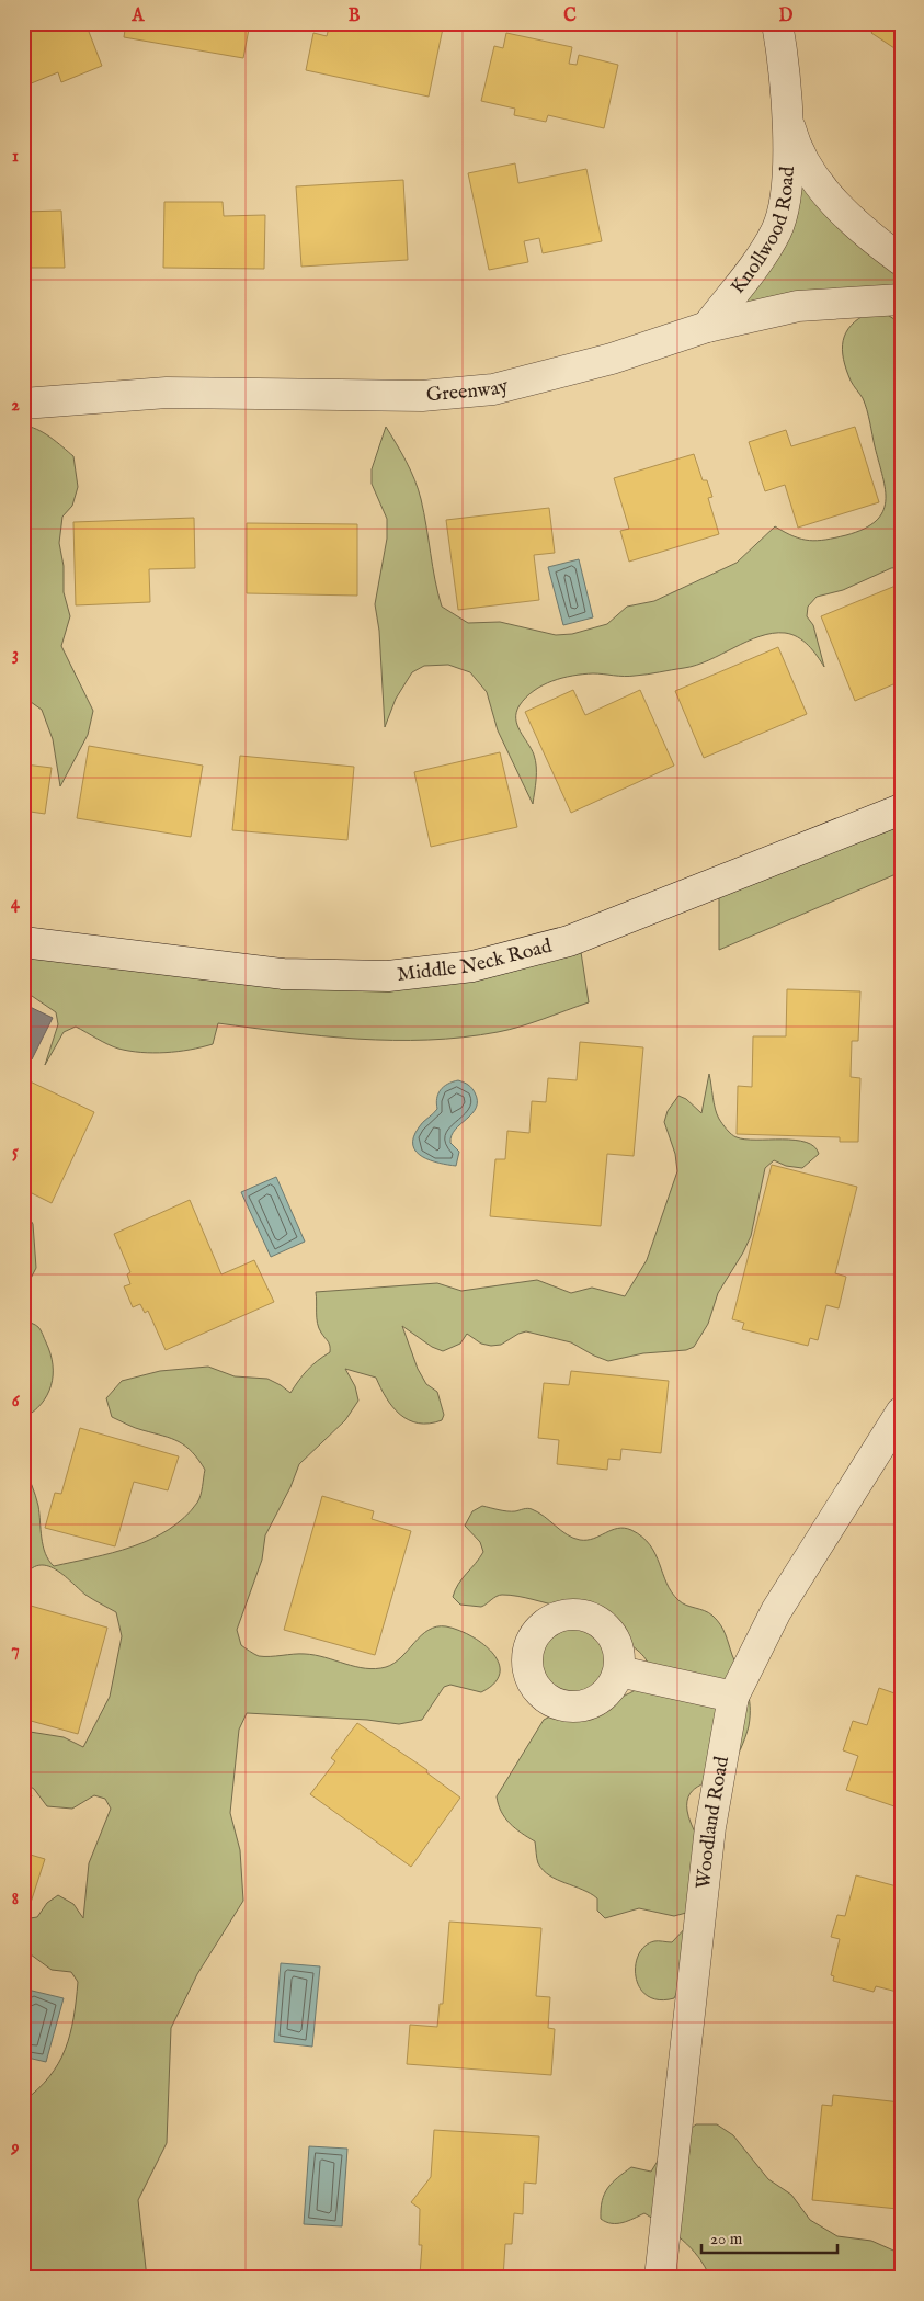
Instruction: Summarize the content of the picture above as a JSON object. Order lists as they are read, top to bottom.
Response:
{
  "streets": {
    "street": [
      "Knollwood Road",
      "Greenway",
      "Middle Neck Road",
      "Woodland Road"
    ]
  },
  "crossings": [
    ["Knollwood Road", "Greenway"]
  ],
  "scale_bar": "20 m",
  "grid": {
    "columns": [
      "A",
      "B",
      "C",
      "D"
    ],
    "rows": [
      "1",
      "2",
      "3",
      "4",
      "5",
      "6",
      "7",
      "8",
      "9"
    ]
  }
}
